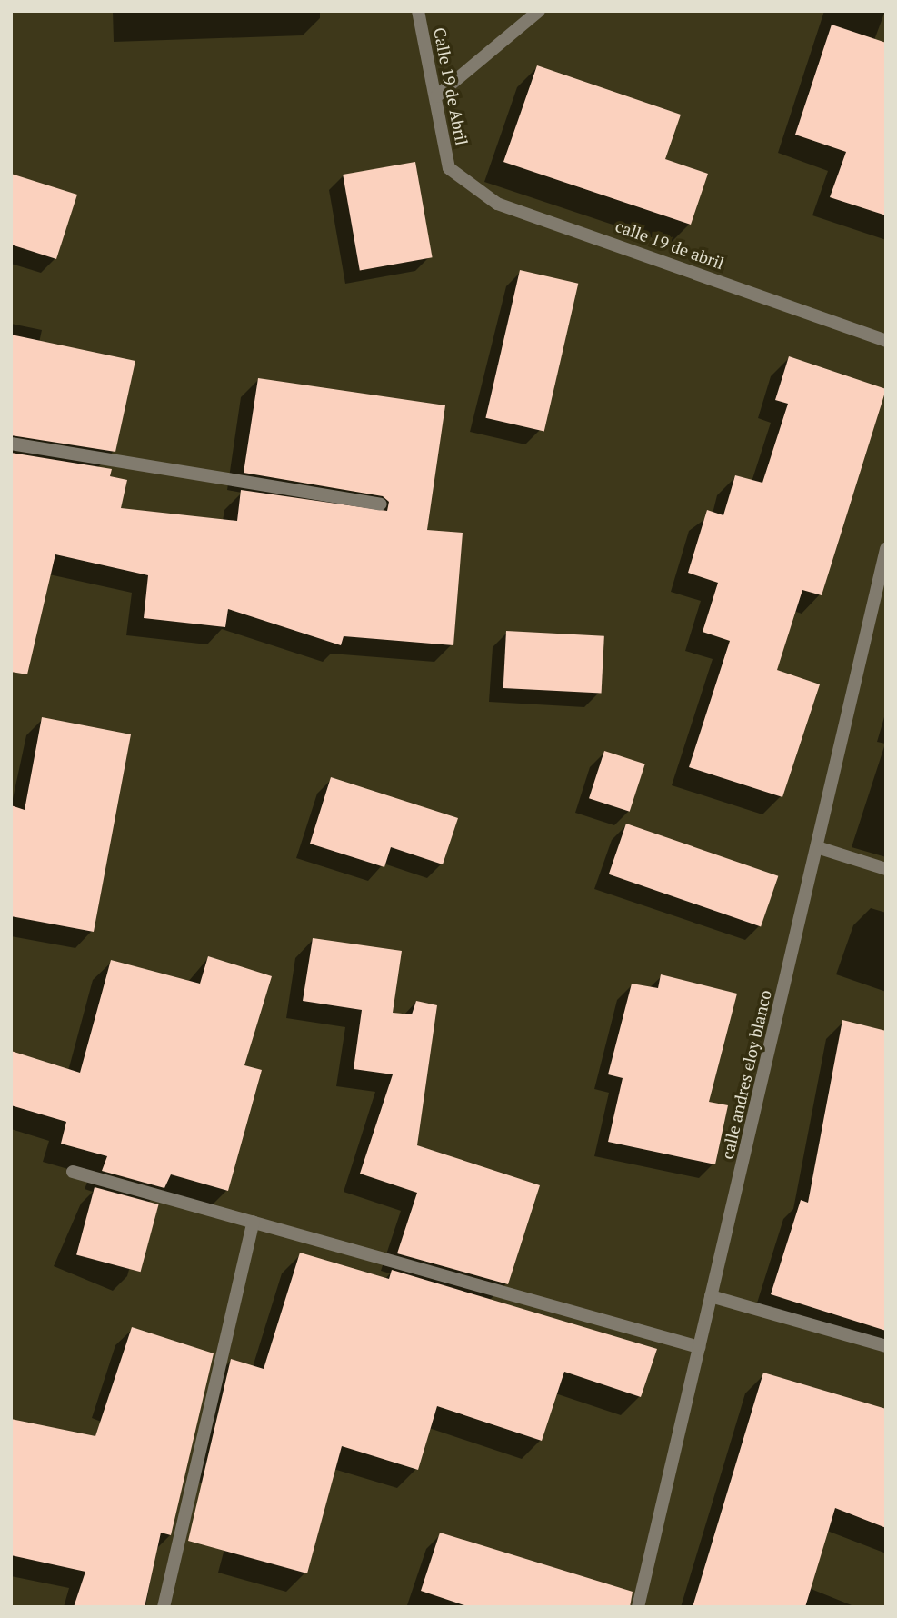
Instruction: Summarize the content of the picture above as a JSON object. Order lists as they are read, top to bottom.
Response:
{
  "streets": {
    "street": ["Calle 19 de Abril", "calle 19 de abril", "calle andres eloy blanco"]
  },
  "crossings": [
    ["Calle 19 de Abril", "calle 19 de abril"]
  ]
}
